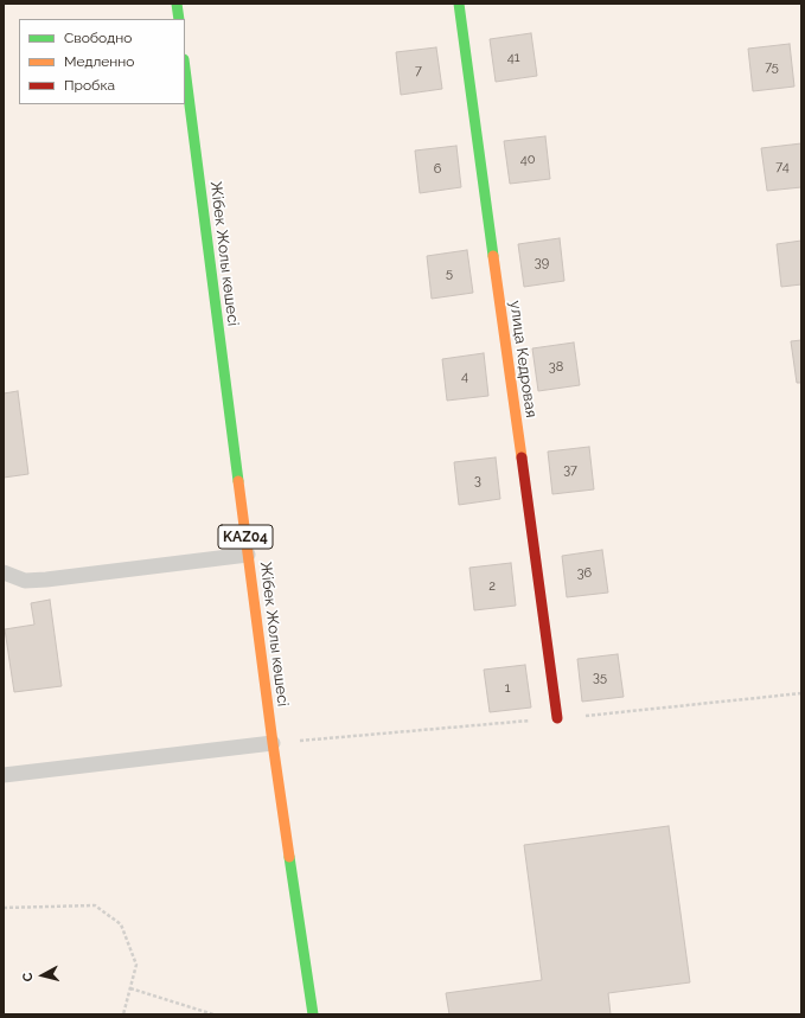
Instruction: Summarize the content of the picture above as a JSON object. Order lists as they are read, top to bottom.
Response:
{
  "streets": {
    "main road": ["Жібек Жолы көшесі", "улица Кедровая", "KАZ04"]
  },
  "house_numbers": [
    "41",
    "75",
    "7",
    "40",
    "74",
    "6",
    "39",
    "5",
    "38",
    "4",
    "37",
    "3",
    "36",
    "2",
    "35",
    "1"
  ],
  "legend": ["Свободно", "Медленно", "Пробка"],
  "north": "left"
}
